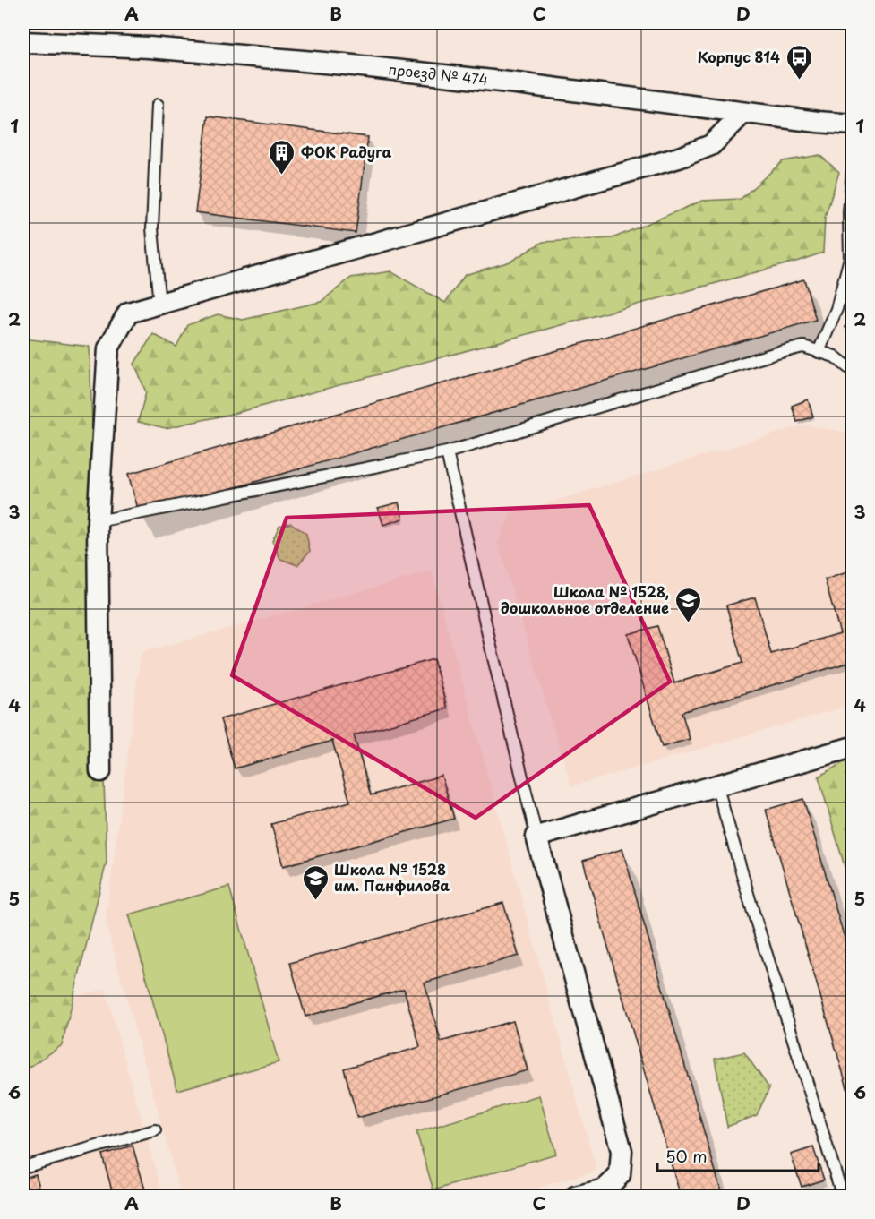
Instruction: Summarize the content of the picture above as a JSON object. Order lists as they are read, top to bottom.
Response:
{
  "streets": {
    "street": ["проезд № 474"]
  },
  "places": {
    "bus stop": ["Корпус 814"],
    "building": ["ФОК Радуга"],
    "school or university": ["Школа № 1528, дошкольное отделение", "Школа № 1528 им. Панфилова"]
  },
  "scale_bar": "50 m",
  "grid": {
    "columns": [
      "A",
      "B",
      "C",
      "D"
    ],
    "rows": [
      "1",
      "2",
      "3",
      "4",
      "5",
      "6"
    ]
  }
}
